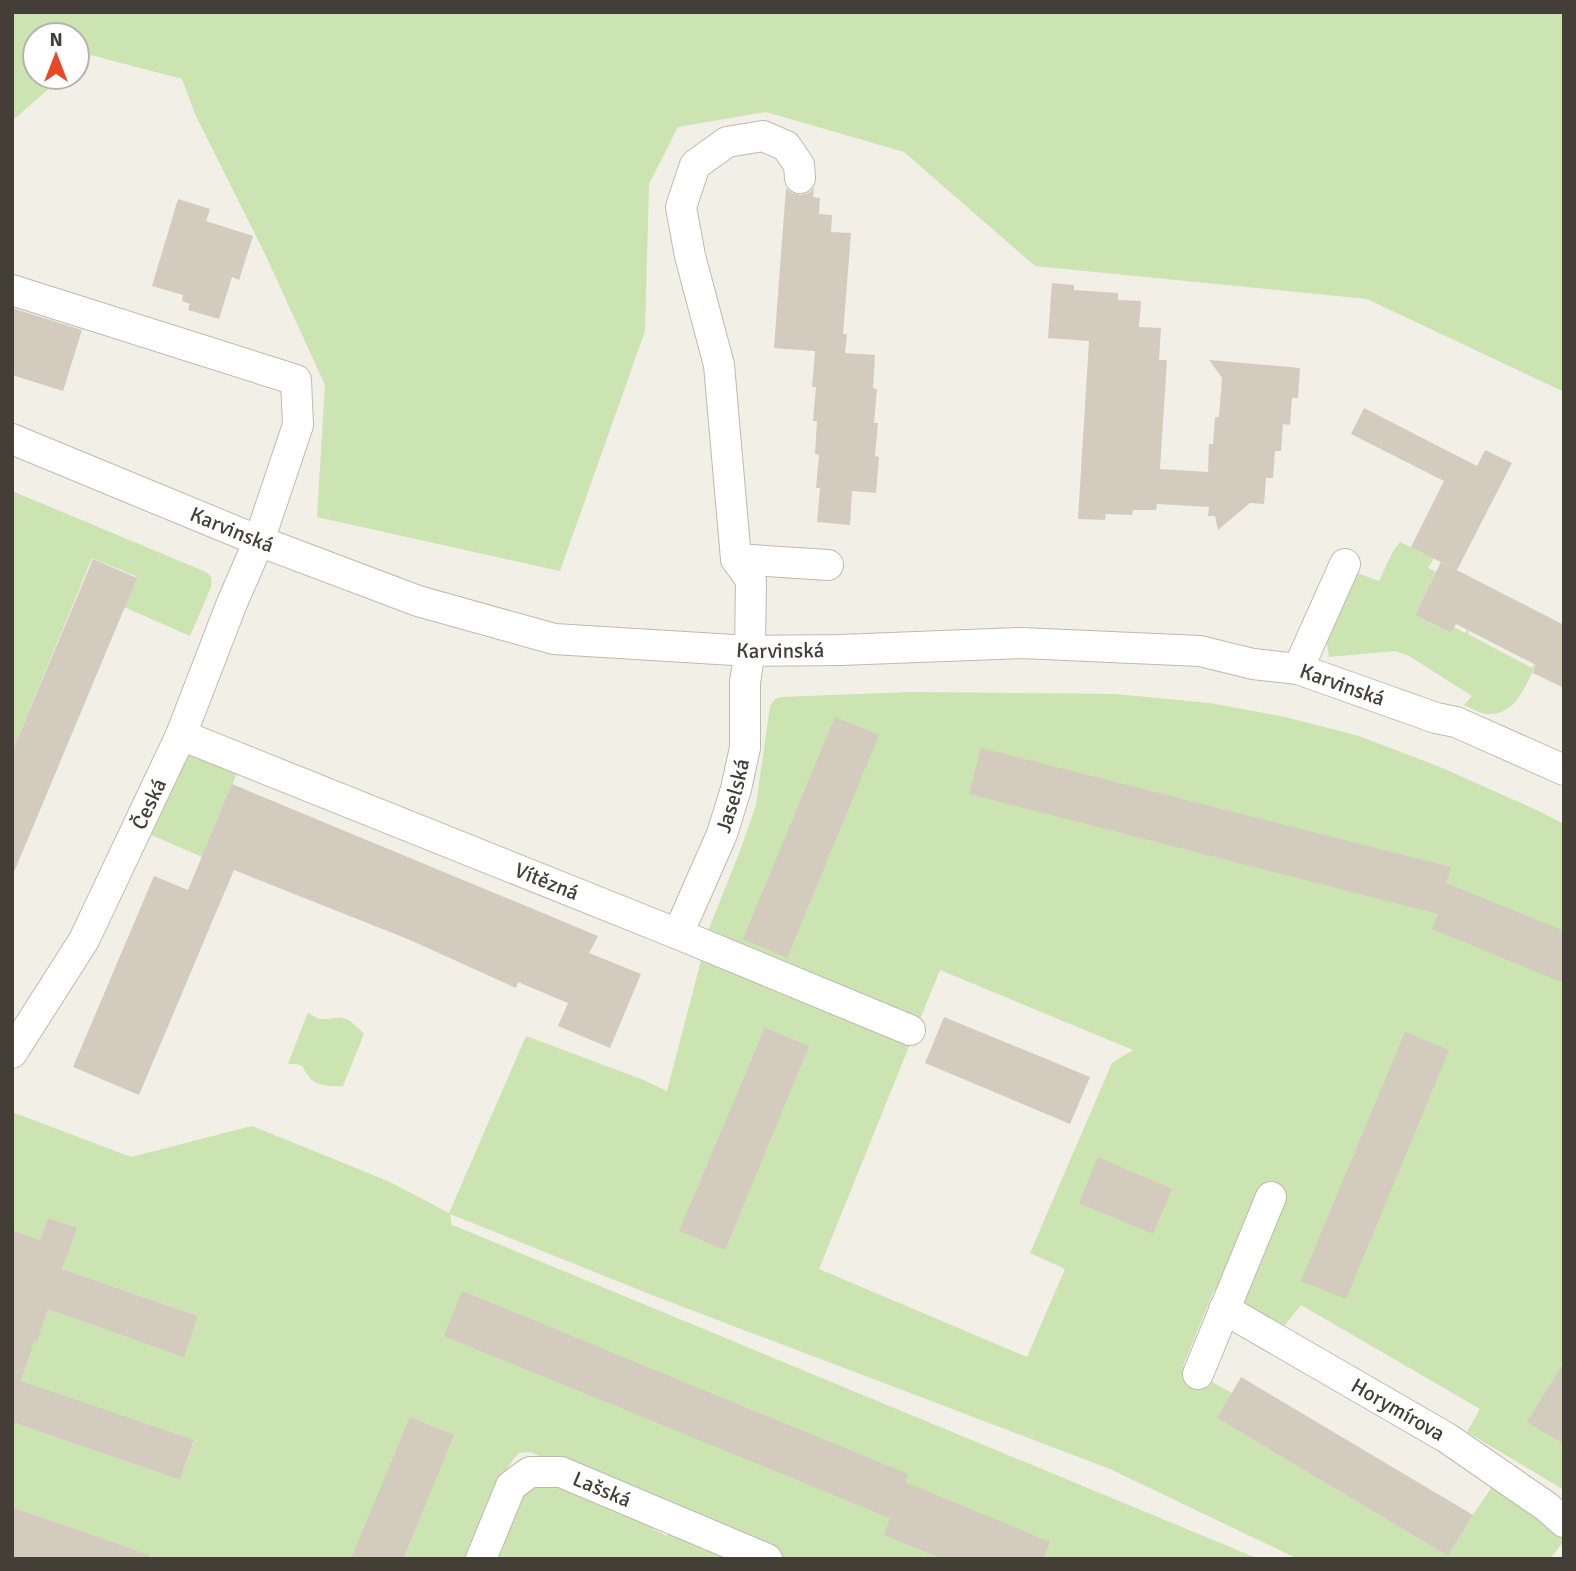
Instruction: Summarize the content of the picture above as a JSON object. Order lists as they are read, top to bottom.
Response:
{
  "streets": {
    "street": [
      "Karvinská",
      "Jaselská",
      "Česká",
      "Vítězná",
      "Horymírova",
      "Lašská"
    ]
  },
  "crossings": [
    ["Karvinská", "Jaselská"],
    ["Karvinská", "Česká"],
    ["Jaselská", "Vítězná"],
    ["Česká", "Vítězná"]
  ],
  "north": "top"
}
